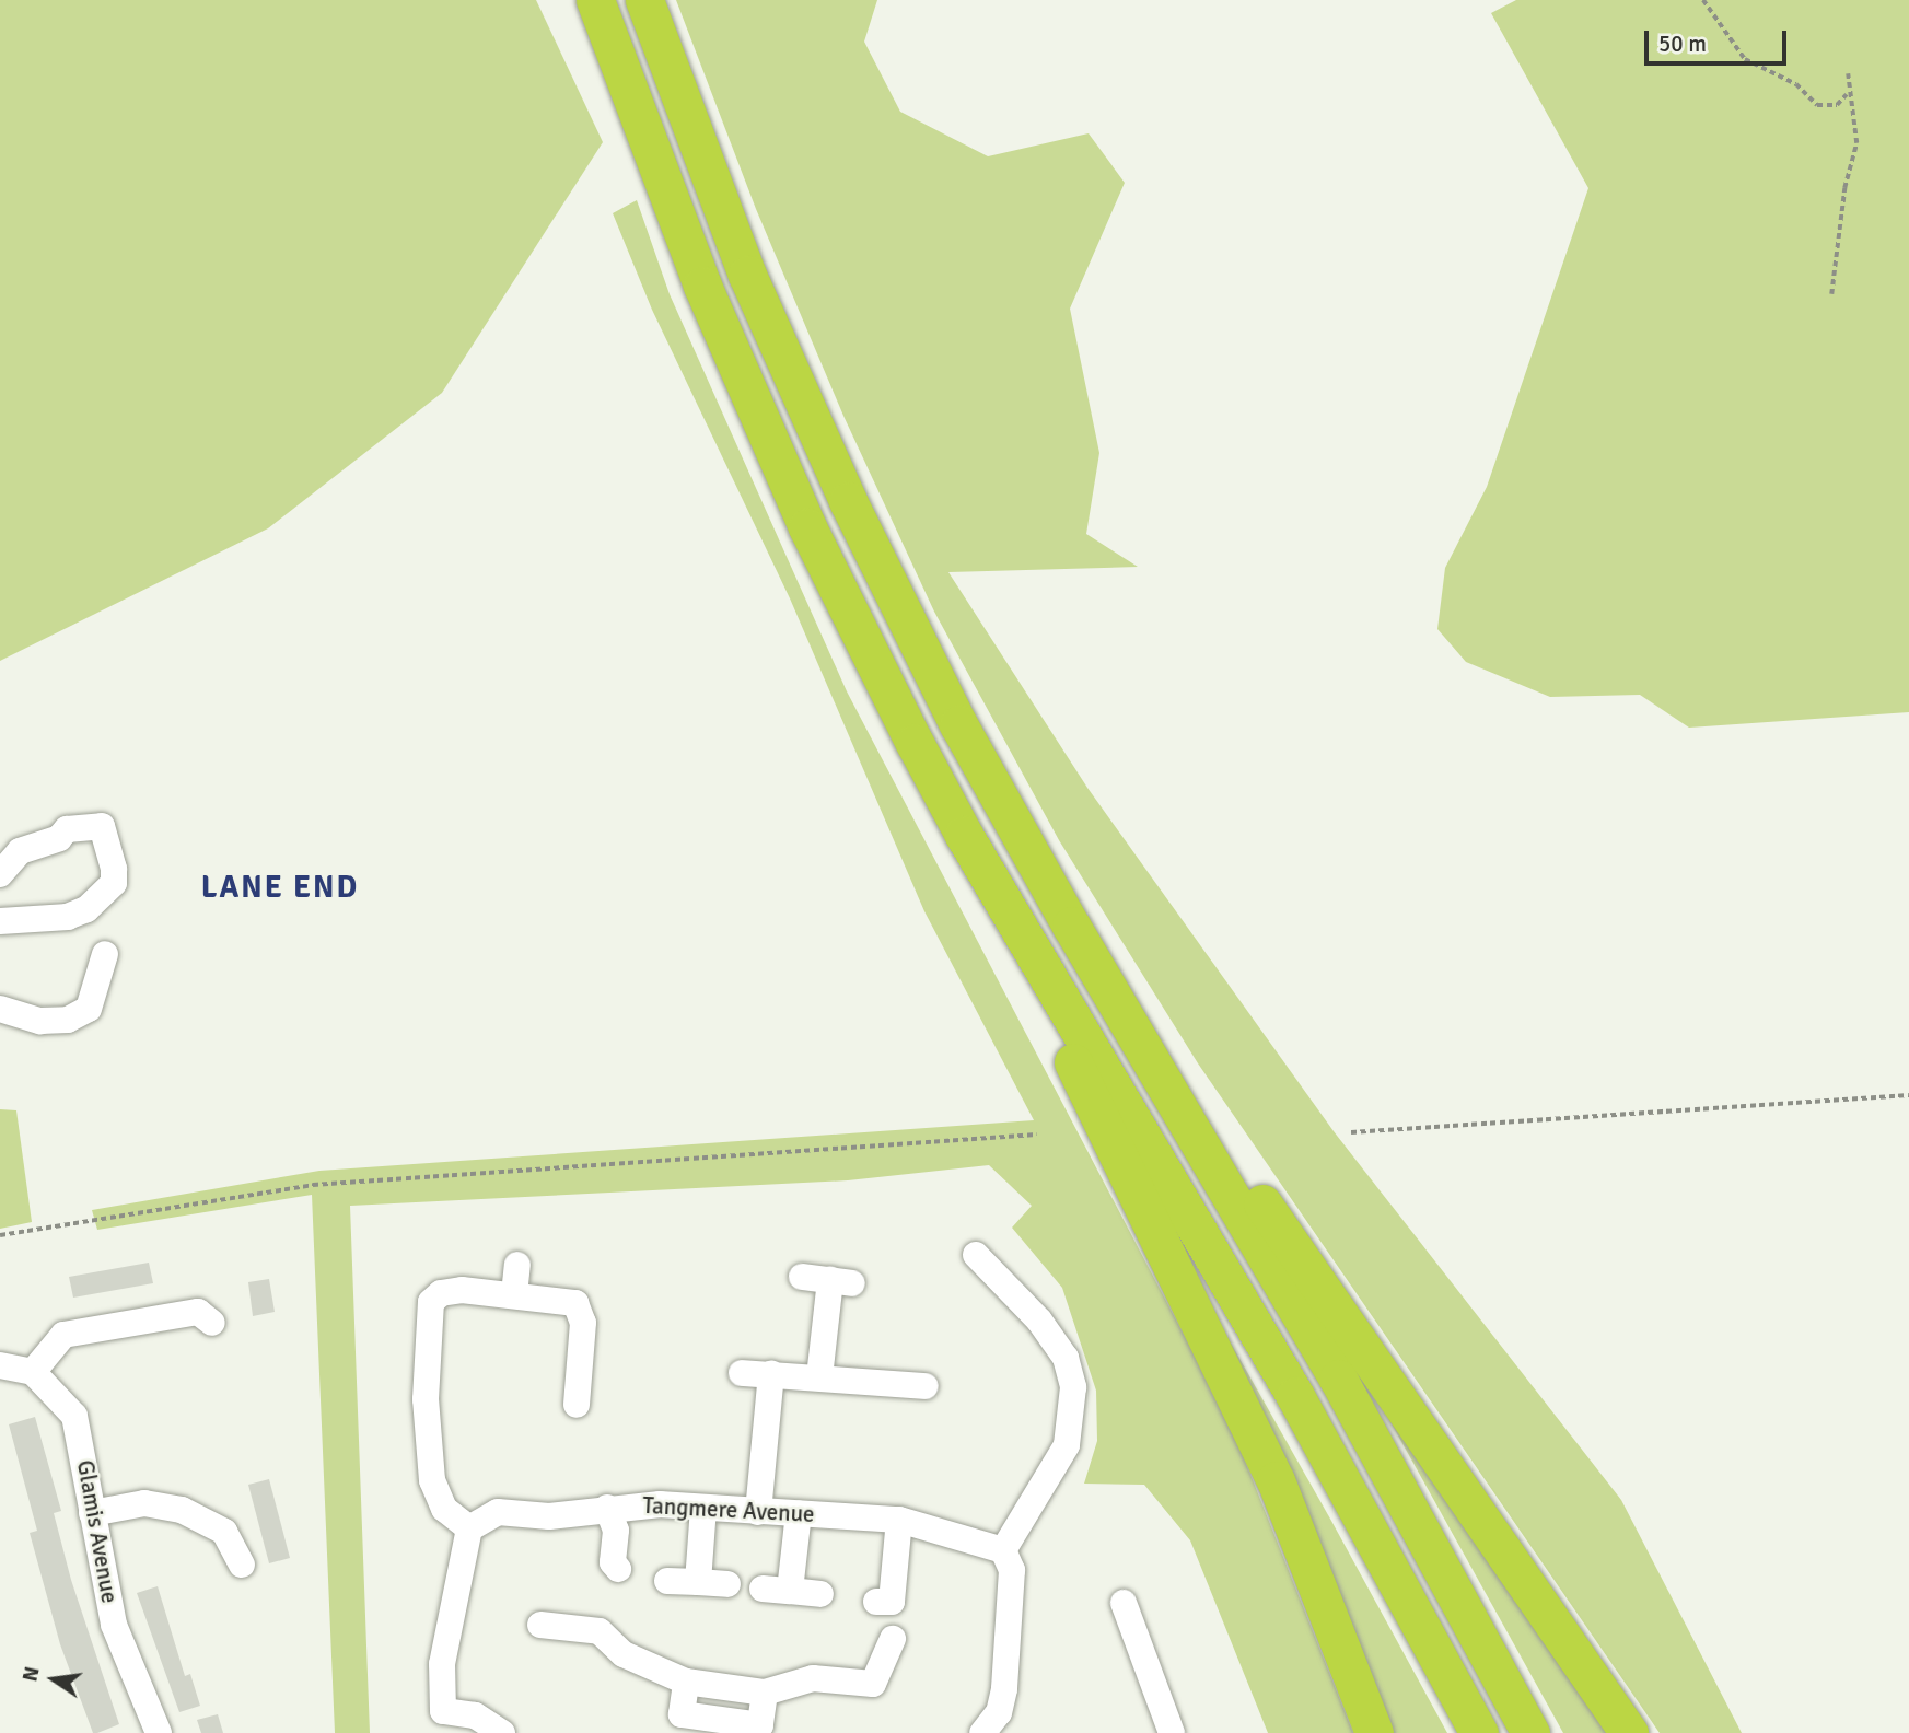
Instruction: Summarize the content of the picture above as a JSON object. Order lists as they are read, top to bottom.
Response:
{
  "streets": {
    "street": ["Tangmere Avenue", "Glamis Avenue"]
  },
  "districts": ["LANE END"],
  "scale_bar": "50 m",
  "north": "left"
}
